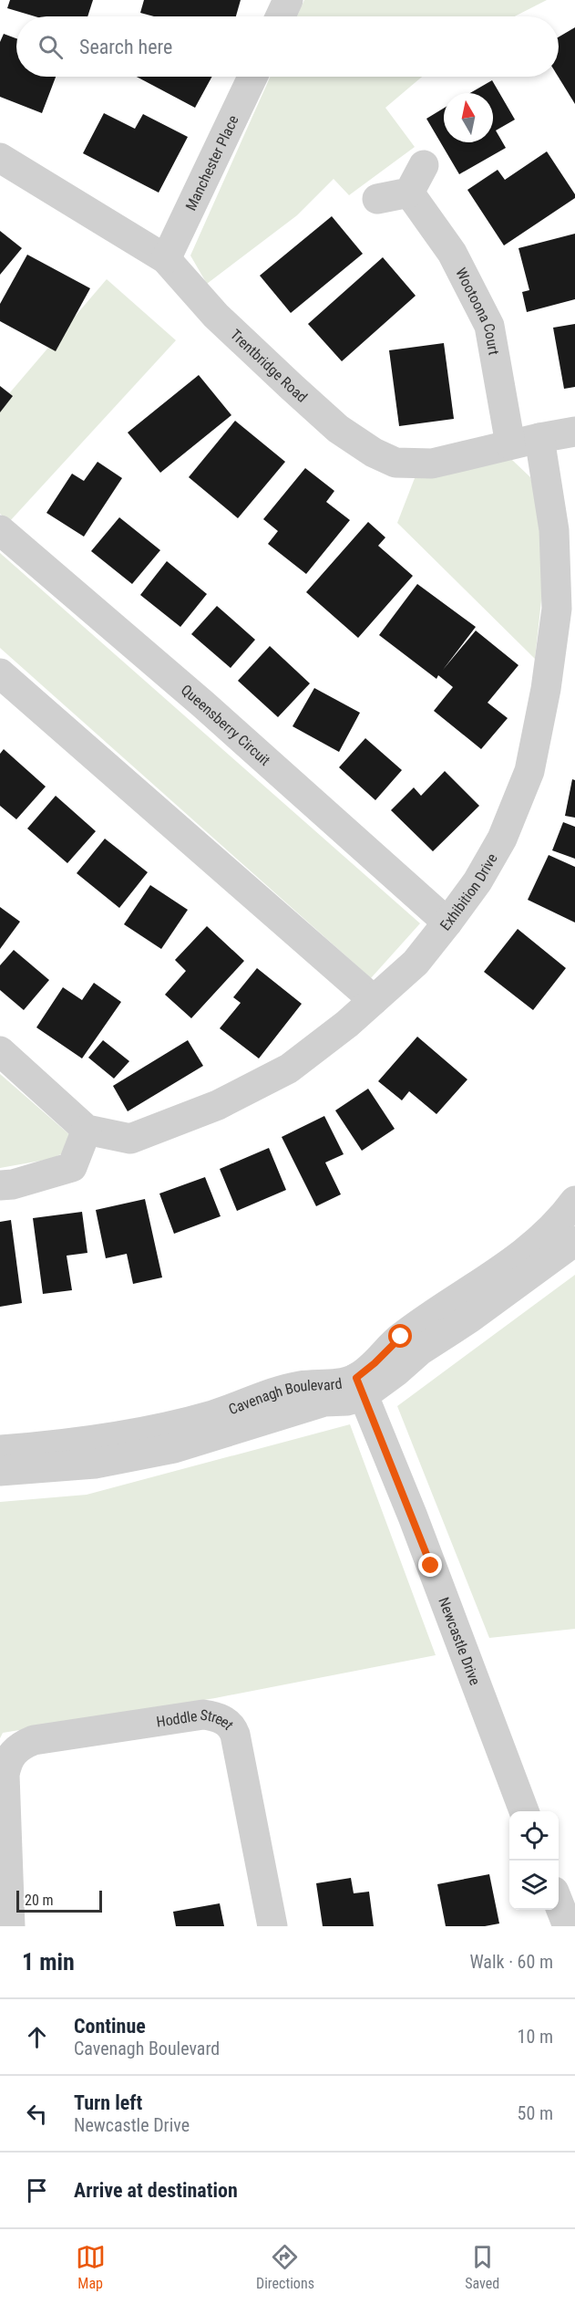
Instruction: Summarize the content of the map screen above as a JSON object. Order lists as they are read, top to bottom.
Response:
{
  "streets": {
    "street": [
      "Manchester Place",
      "Wootoona Court",
      "Trentbridge Road",
      "Queensberry Circuit",
      "Exhibition Drive",
      "Cavenagh Boulevard",
      "Newcastle Drive",
      "Hoddle Street"
    ]
  },
  "crossings": [
    ["Manchester Place", "Trentbridge Road"],
    ["Wootoona Court", "Trentbridge Road"],
    ["Trentbridge Road", "Exhibition Drive"],
    ["Queensberry Circuit", "Exhibition Drive"],
    ["Cavenagh Boulevard", "Newcastle Drive"]
  ],
  "scale_bar": "20 m",
  "north": "top",
  "page": {
    "search": "Search here",
    "scale": "20 m",
    "heading": ["1 min", "Walk · 60 m"],
    "list": [
      ["Continue", "Cavenagh Boulevard", "10 m"],
      ["Turn left", "Newcastle Drive", "50 m"],
      "Arrive at destination"
    ],
    "nav": ["Map", "Directions", "Saved"]
  }
}
